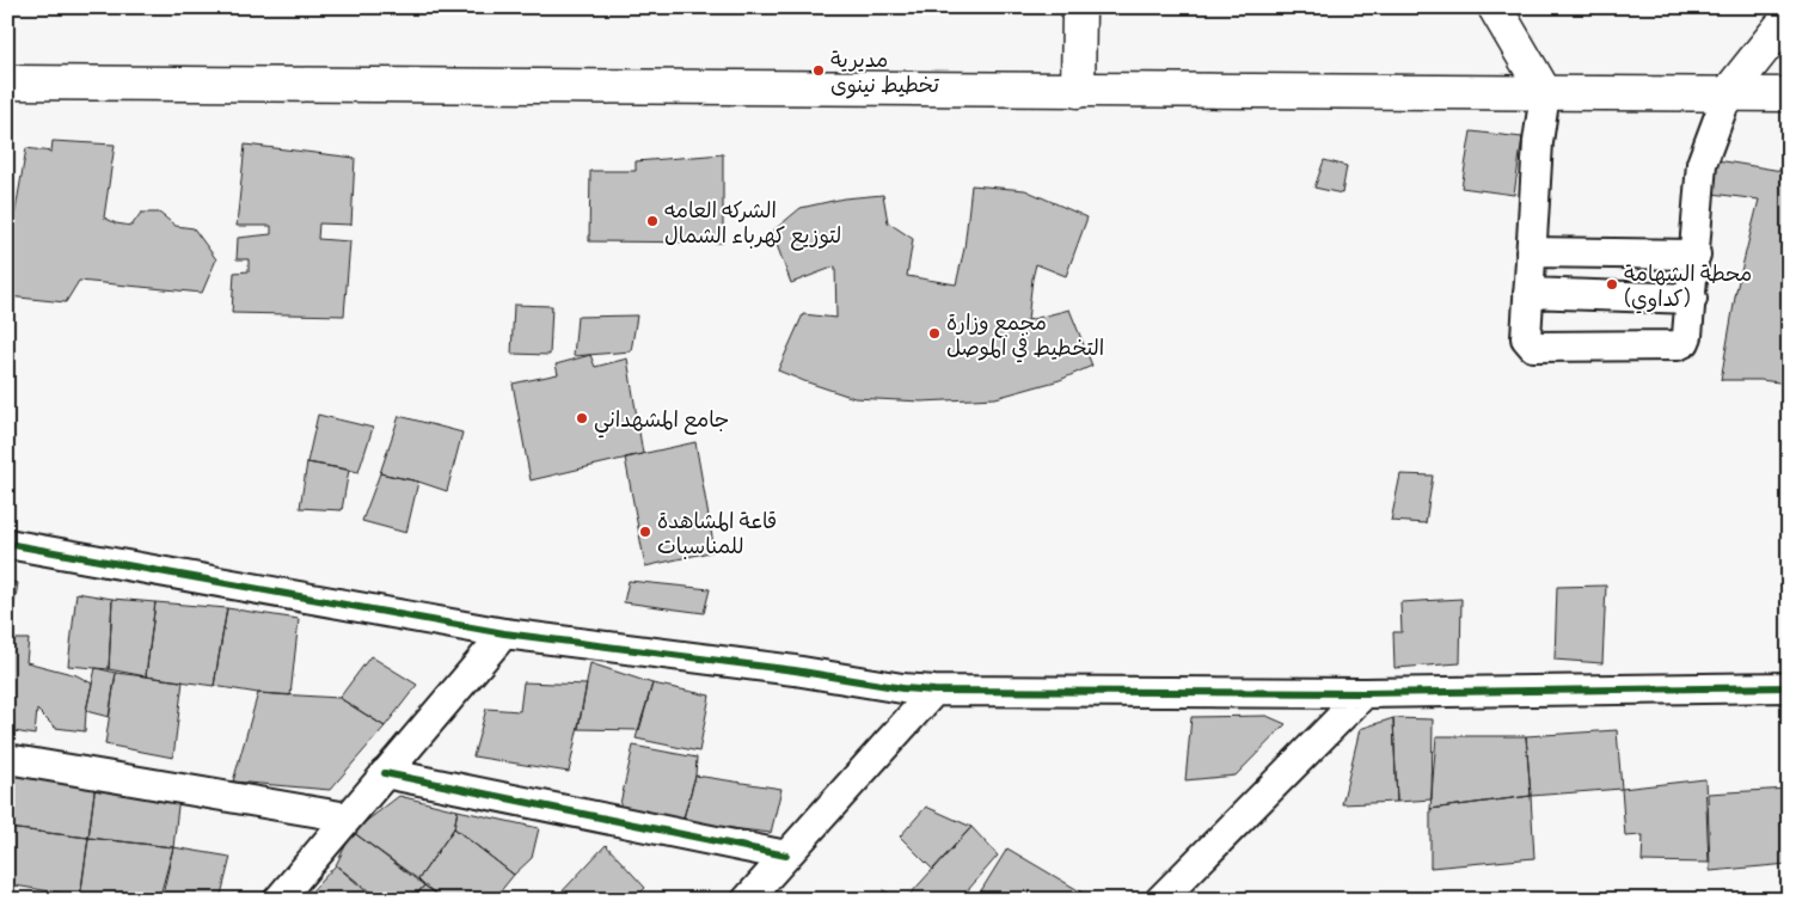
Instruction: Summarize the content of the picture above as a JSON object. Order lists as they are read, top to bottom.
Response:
{
  "places": [
    "مديرية تخطيط نينوى",
    "الشركه العامه لتوزيع كهرباء الشمال",
    "محطة الشهامة (كداوي)",
    "مجمع وزارة التخطيط في الموصل",
    "جامع المشهداني",
    "قاعة المشاهدة للمناسبات"
  ]
}
